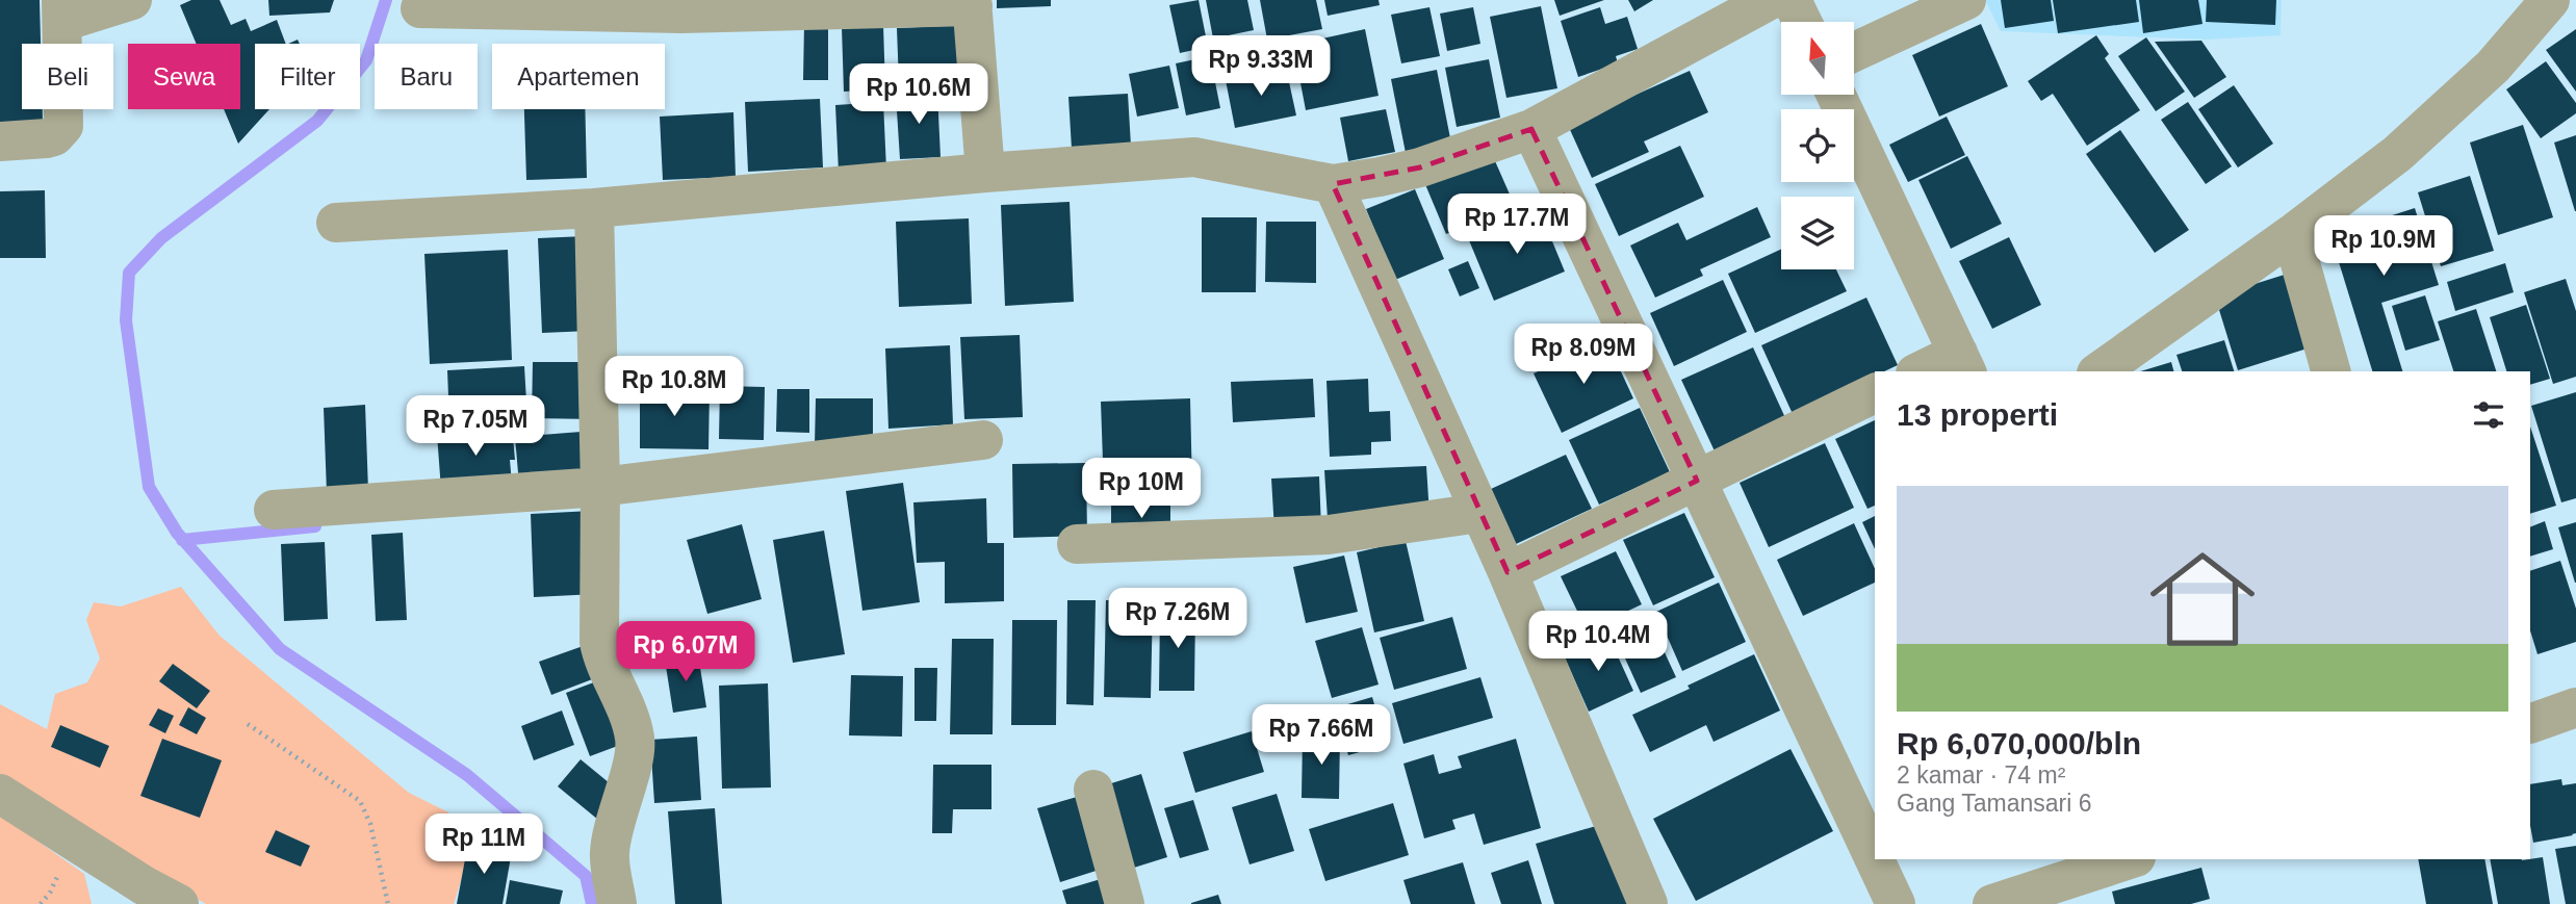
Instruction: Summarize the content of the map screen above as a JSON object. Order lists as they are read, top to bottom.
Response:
{
  "north": "top",
  "page": {
    "price": [
      "Rp 9.33M",
      "Rp 10.6M",
      "Rp 17.7M",
      "Rp 10.9M",
      "Rp 8.09M",
      "Rp 10.8M",
      "Rp 7.05M",
      "Rp 10M",
      "Rp 7.26M",
      "Rp 10.4M",
      "Rp 6.07M",
      "Rp 7.66M",
      "Rp 11M"
    ],
    "chip": [
      "Beli",
      "Sewa",
      "Filter",
      "Baru",
      "Apartemen"
    ],
    "heading": "13 properti",
    "list": [
      {
        "name": "Rp 6,070,000/bln",
        "note": "2 kamar · 74 m² · Gang Tamansari 6"
      }
    ]
  }
}
